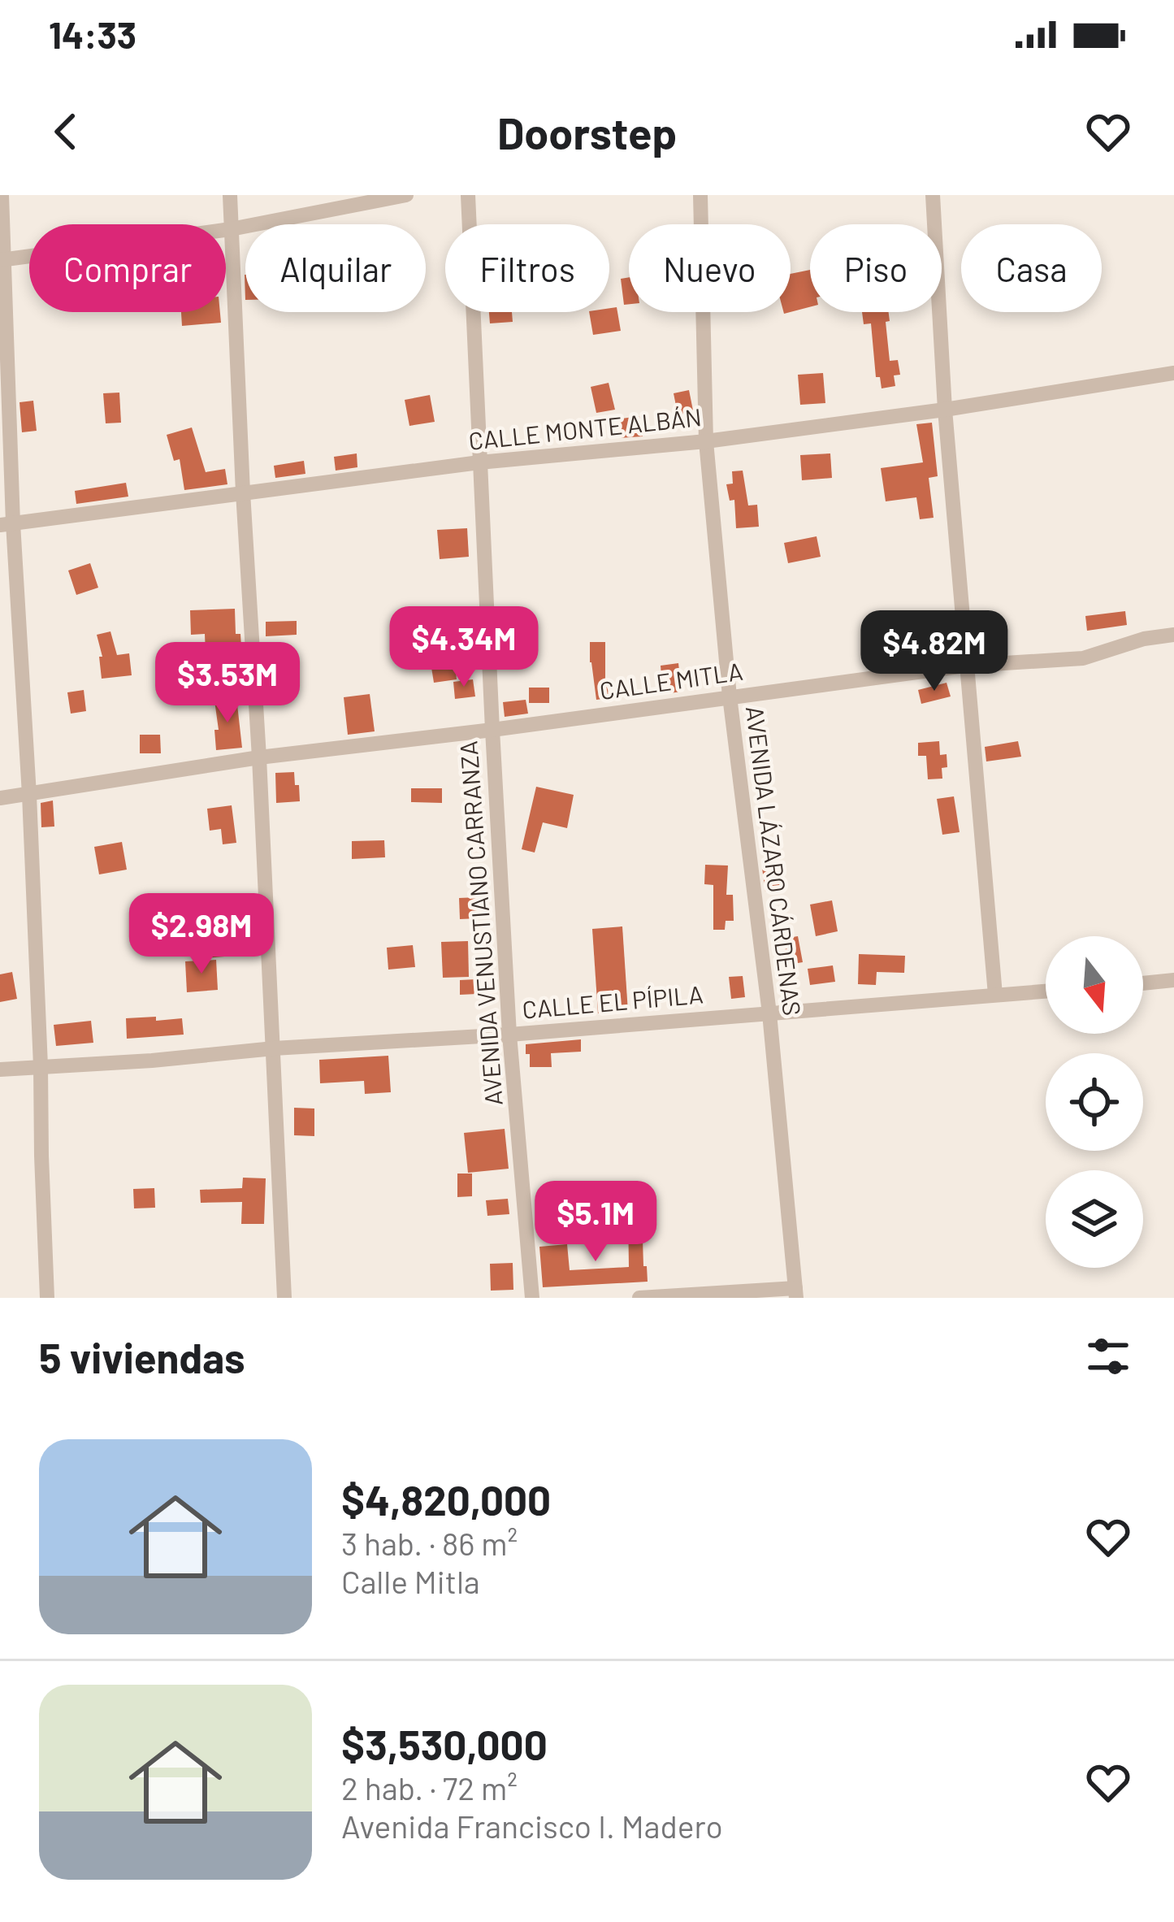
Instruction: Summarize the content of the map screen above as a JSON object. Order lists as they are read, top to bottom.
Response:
{
  "streets": {
    "street": [
      "CALLE MONTE ALBÁN",
      "CALLE MITLA",
      "AVENIDA LÁZARO CÁRDENAS",
      "AVENIDA VENUSTIANO CARRANZA",
      "CALLE EL PÍPILA"
    ]
  },
  "crossings": [
    ["CALLE MONTE ALBÁN", "AVENIDA LÁZARO CÁRDENAS"],
    ["CALLE MONTE ALBÁN", "AVENIDA VENUSTIANO CARRANZA"],
    ["CALLE MITLA", "AVENIDA LÁZARO CÁRDENAS"],
    ["CALLE MITLA", "AVENIDA VENUSTIANO CARRANZA"],
    ["AVENIDA LÁZARO CÁRDENAS", "CALLE EL PÍPILA"],
    ["AVENIDA VENUSTIANO CARRANZA", "CALLE EL PÍPILA"]
  ],
  "north": "bottom",
  "page": {
    "status": "14:33",
    "header": "Doorstep",
    "chip": [
      "Comprar",
      "Alquilar",
      "Filtros",
      "Nuevo",
      "Piso",
      "Casa"
    ],
    "price": [
      "$4.34M",
      "$4.82M",
      "$3.53M",
      "$2.98M",
      "$5.1M"
    ],
    "heading": "5 viviendas",
    "list": [
      {
        "name": "$4,820,000",
        "note": "3 hab. · 86 m² · Calle Mitla"
      },
      {
        "name": "$3,530,000",
        "note": "2 hab. · 72 m² · Avenida Francisco I. Madero"
      }
    ]
  }
}
